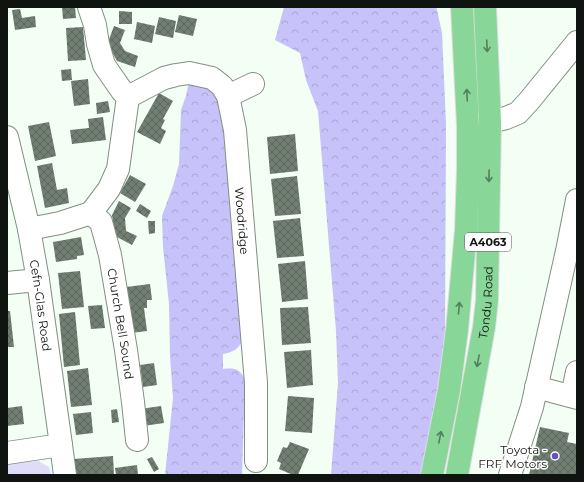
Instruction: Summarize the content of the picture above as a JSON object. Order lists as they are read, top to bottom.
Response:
{
  "streets": {
    "main road": ["A4063", "Tondu Road"],
    "street": ["Woodridge", "Cefn-Glas Road", "Church Bell Sound"]
  },
  "places": ["Toyota - FRF Motors"]
}
